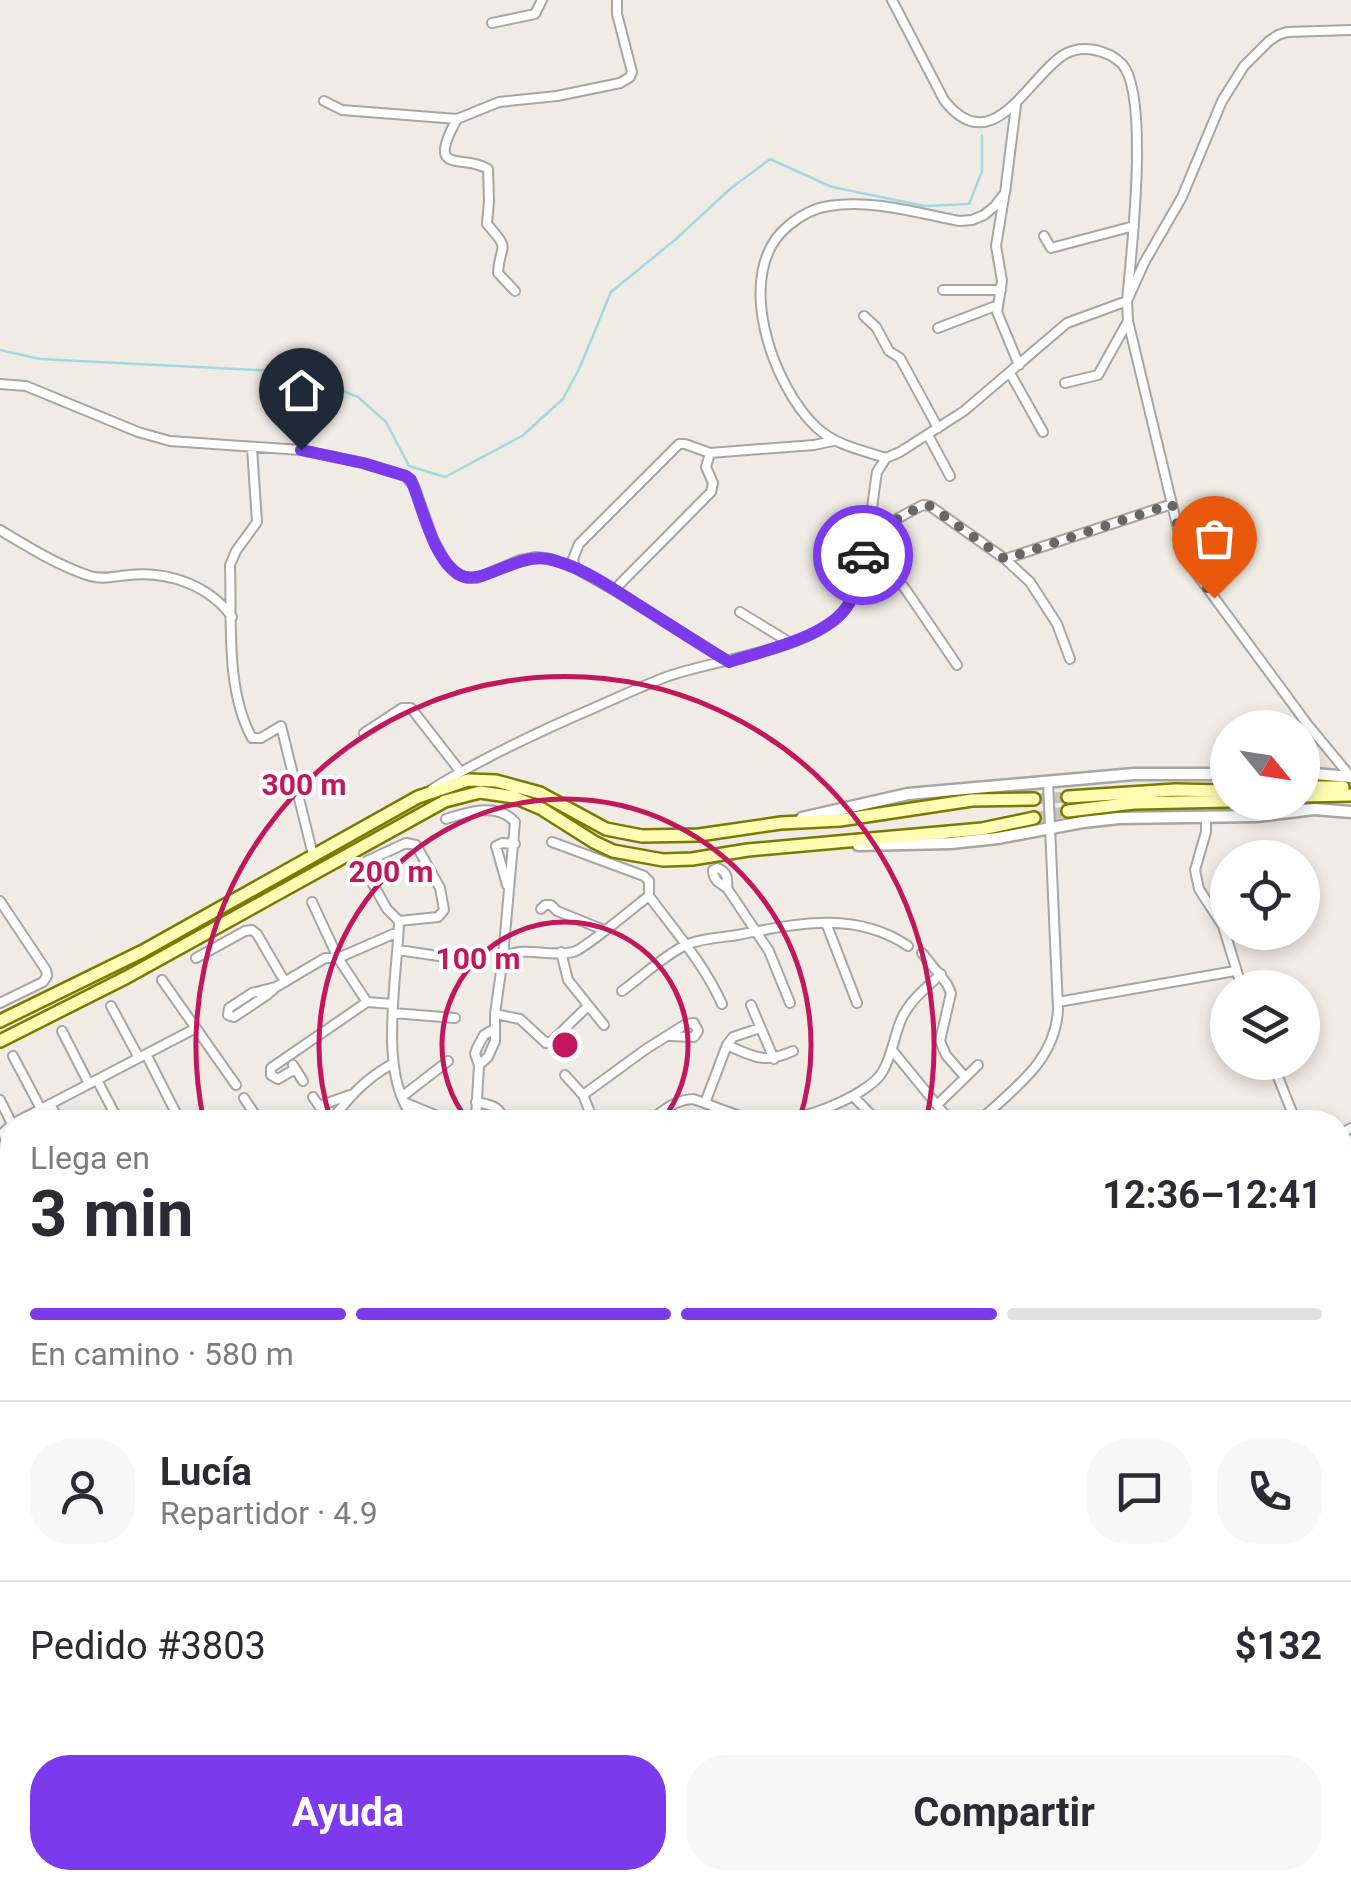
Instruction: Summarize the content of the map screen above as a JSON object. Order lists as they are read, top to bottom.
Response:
{
  "north": "bottom right",
  "page": {
    "heading": ["3 min", "Llega en", "12:36–12:41"],
    "panel": [
      "Lucía",
      "Repartidor · 4.9",
      "Pedido #3803",
      "$132"
    ],
    "bar": "En camino · 580 m",
    "buttons": ["Ayuda", "Compartir"]
  },
  "rings": ["300 m", "200 m", "100 m"]
}
